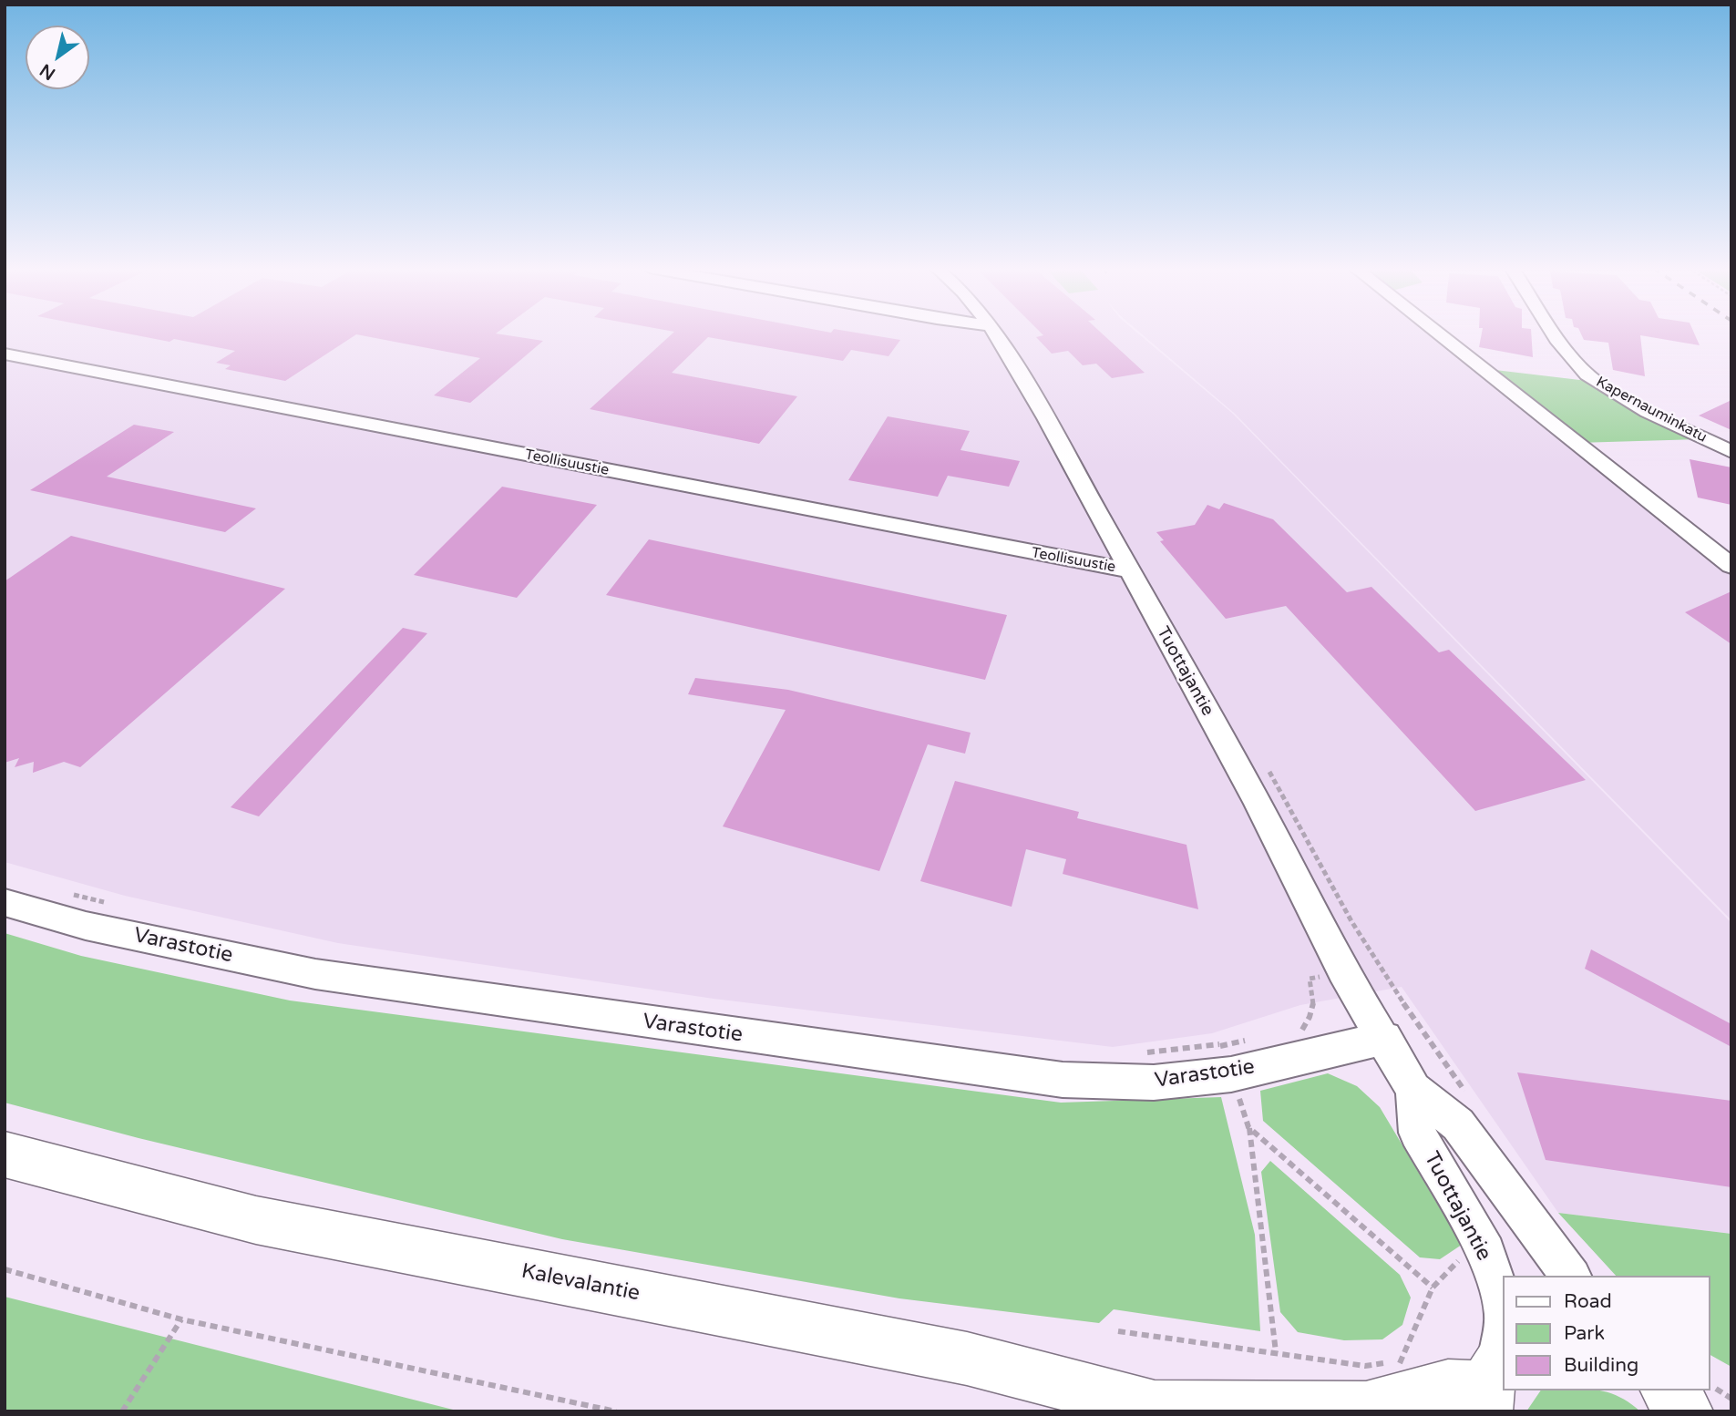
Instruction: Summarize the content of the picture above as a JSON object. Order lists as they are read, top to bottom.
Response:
{
  "streets": {
    "main road": ["Kalevalantie"],
    "street": [
      "Kapernauminkatu",
      "Teollisuustie",
      "Tuottajantie",
      "Varastotie"
    ]
  },
  "crossings": [
    ["Teollisuustie", "Tuottajantie"],
    ["Tuottajantie", "Varastotie"],
    ["Tuottajantie", "Kalevalantie"]
  ],
  "legend": ["Road", "Park", "Building"],
  "north": "bottom left"
}
